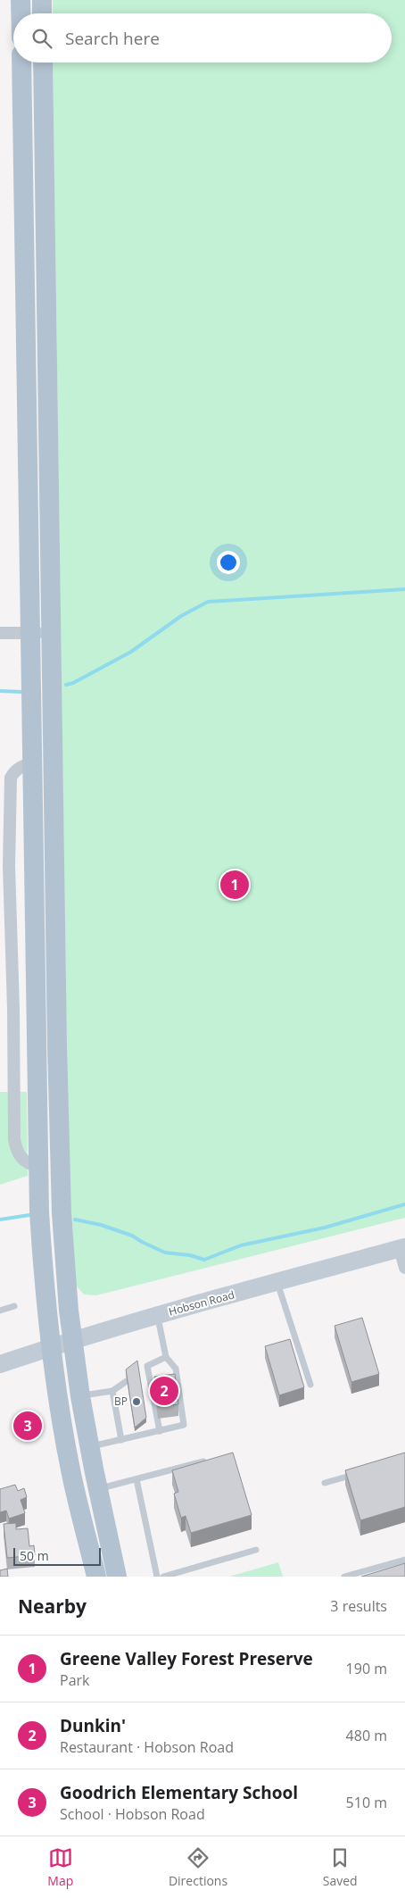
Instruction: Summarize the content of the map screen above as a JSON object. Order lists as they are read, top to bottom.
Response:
{
  "streets": {
    "main road": ["Hobson Road"]
  },
  "places": ["BP"],
  "scale_bar": "50 m",
  "page": {
    "search": "Search here",
    "pins": ["1", "2", "3"],
    "scale": "50 m",
    "heading": ["Nearby", "3 results"],
    "list": [
      {
        "mark": "1",
        "name": "Greene Valley Forest Preserve",
        "note": "Park",
        "value": "190 m"
      },
      {
        "mark": "2",
        "name": "Dunkin'",
        "note": "Restaurant · Hobson Road",
        "value": "480 m"
      },
      {
        "mark": "3",
        "name": "Goodrich Elementary School",
        "note": "School · Hobson Road",
        "value": "510 m"
      }
    ],
    "nav": ["Map", "Directions", "Saved"]
  }
}
